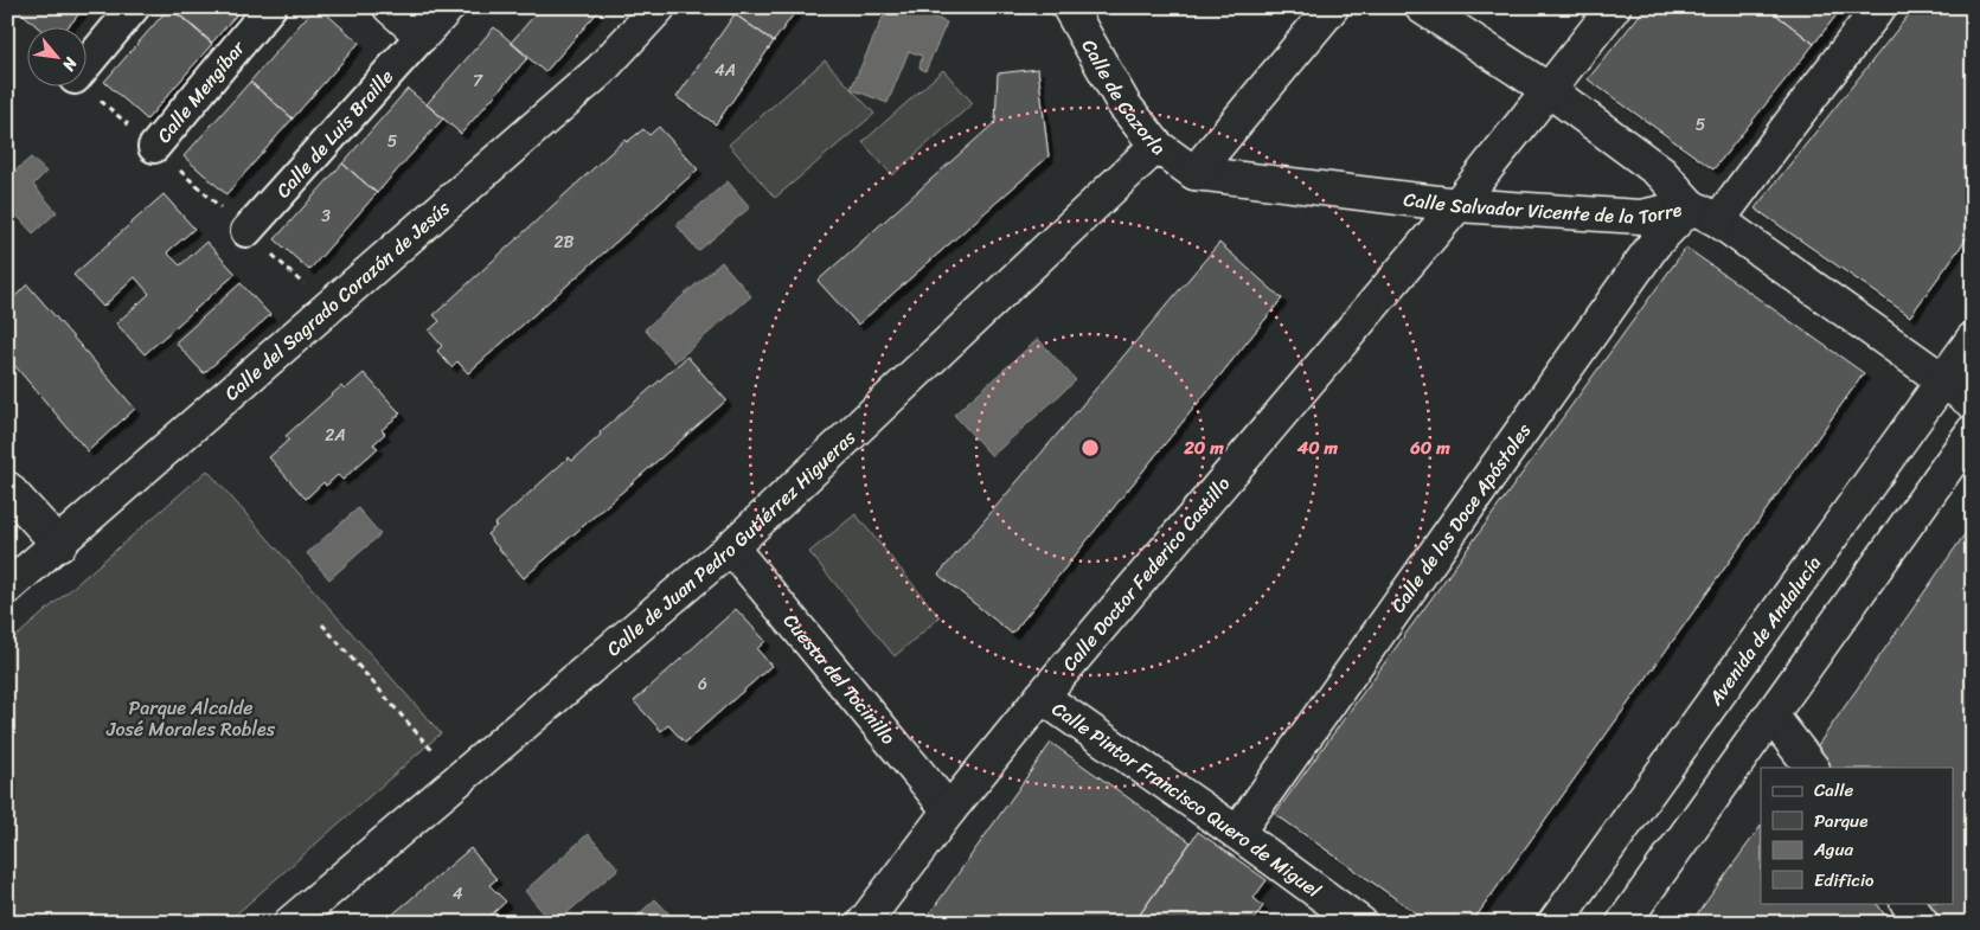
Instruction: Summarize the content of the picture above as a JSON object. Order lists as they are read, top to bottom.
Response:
{
  "streets": {
    "street": [
      "Calle Mengíbar",
      "Calle de Cazorla",
      "Calle de Luis Braille",
      "Calle Salvador Vicente de la Torre",
      "Calle del Sagrado Corazón de Jesús",
      "Calle de los Doce Apóstoles",
      "Calle de Juan Pedro Gutiérrez Higueras",
      "Calle Doctor Federico Castillo",
      "Avenida de Andalucía",
      "Cuesta del Tocinillo",
      "Calle Pintor Francisco Quero de Miguel"
    ]
  },
  "crossings": [
    ["Calle de Cazorla", "Calle Salvador Vicente de la Torre"],
    ["Calle de Cazorla", "Calle de Juan Pedro Gutiérrez Higueras"],
    ["Calle Salvador Vicente de la Torre", "Calle de los Doce Apóstoles"],
    ["Calle Salvador Vicente de la Torre", "Calle Doctor Federico Castillo"],
    ["Calle de los Doce Apóstoles", "Calle Pintor Francisco Quero de Miguel"],
    ["Calle de Juan Pedro Gutiérrez Higueras", "Cuesta del Tocinillo"],
    ["Calle Doctor Federico Castillo", "Cuesta del Tocinillo"],
    ["Calle Doctor Federico Castillo", "Calle Pintor Francisco Quero de Miguel"]
  ],
  "parks": ["Parque Alcalde José Morales Robles"],
  "house_numbers": [
    "4A",
    "7",
    "5",
    "5",
    "3",
    "2B",
    "2A",
    "6",
    "4"
  ],
  "legend": [
    "Calle",
    "Parque",
    "Agua",
    "Edificio"
  ],
  "north": "bottom right",
  "rings": ["20 m", "40 m", "60 m"]
}
